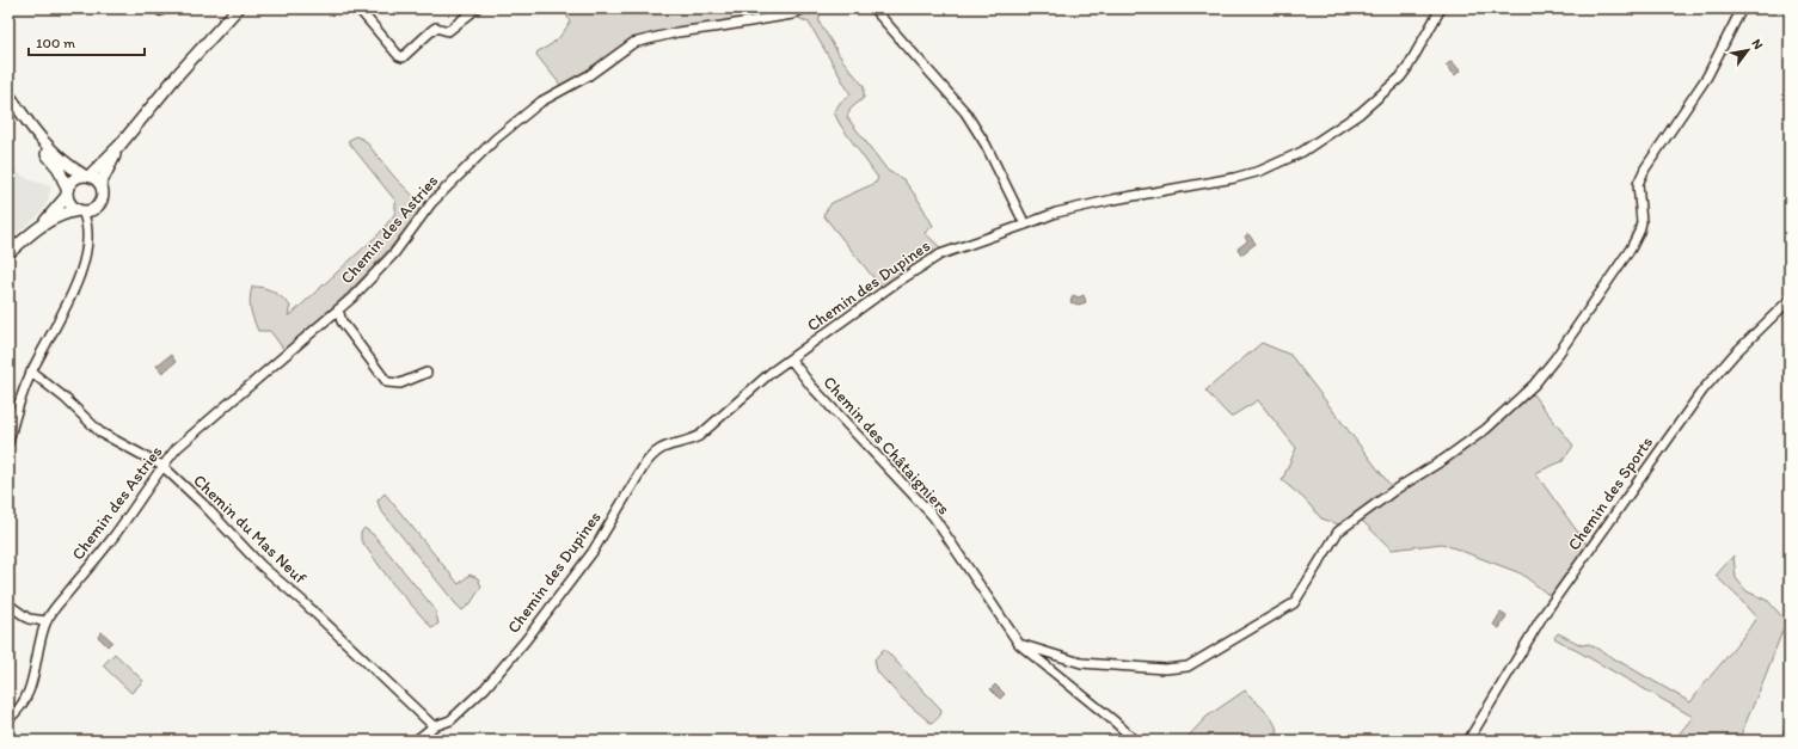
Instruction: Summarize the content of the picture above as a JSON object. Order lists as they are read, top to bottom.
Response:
{
  "streets": {
    "street": [
      "Chemin des Astries",
      "Chemin des Dupines",
      "Chemin des Châtaigniers",
      "Chemin des Sports",
      "Chemin du Mas Neuf"
    ]
  },
  "crossings": [
    ["Chemin des Astries", "Chemin du Mas Neuf"],
    ["Chemin des Dupines", "Chemin des Châtaigniers"],
    ["Chemin des Dupines", "Chemin du Mas Neuf"]
  ],
  "scale_bar": "100 m",
  "north": "top right"
}
